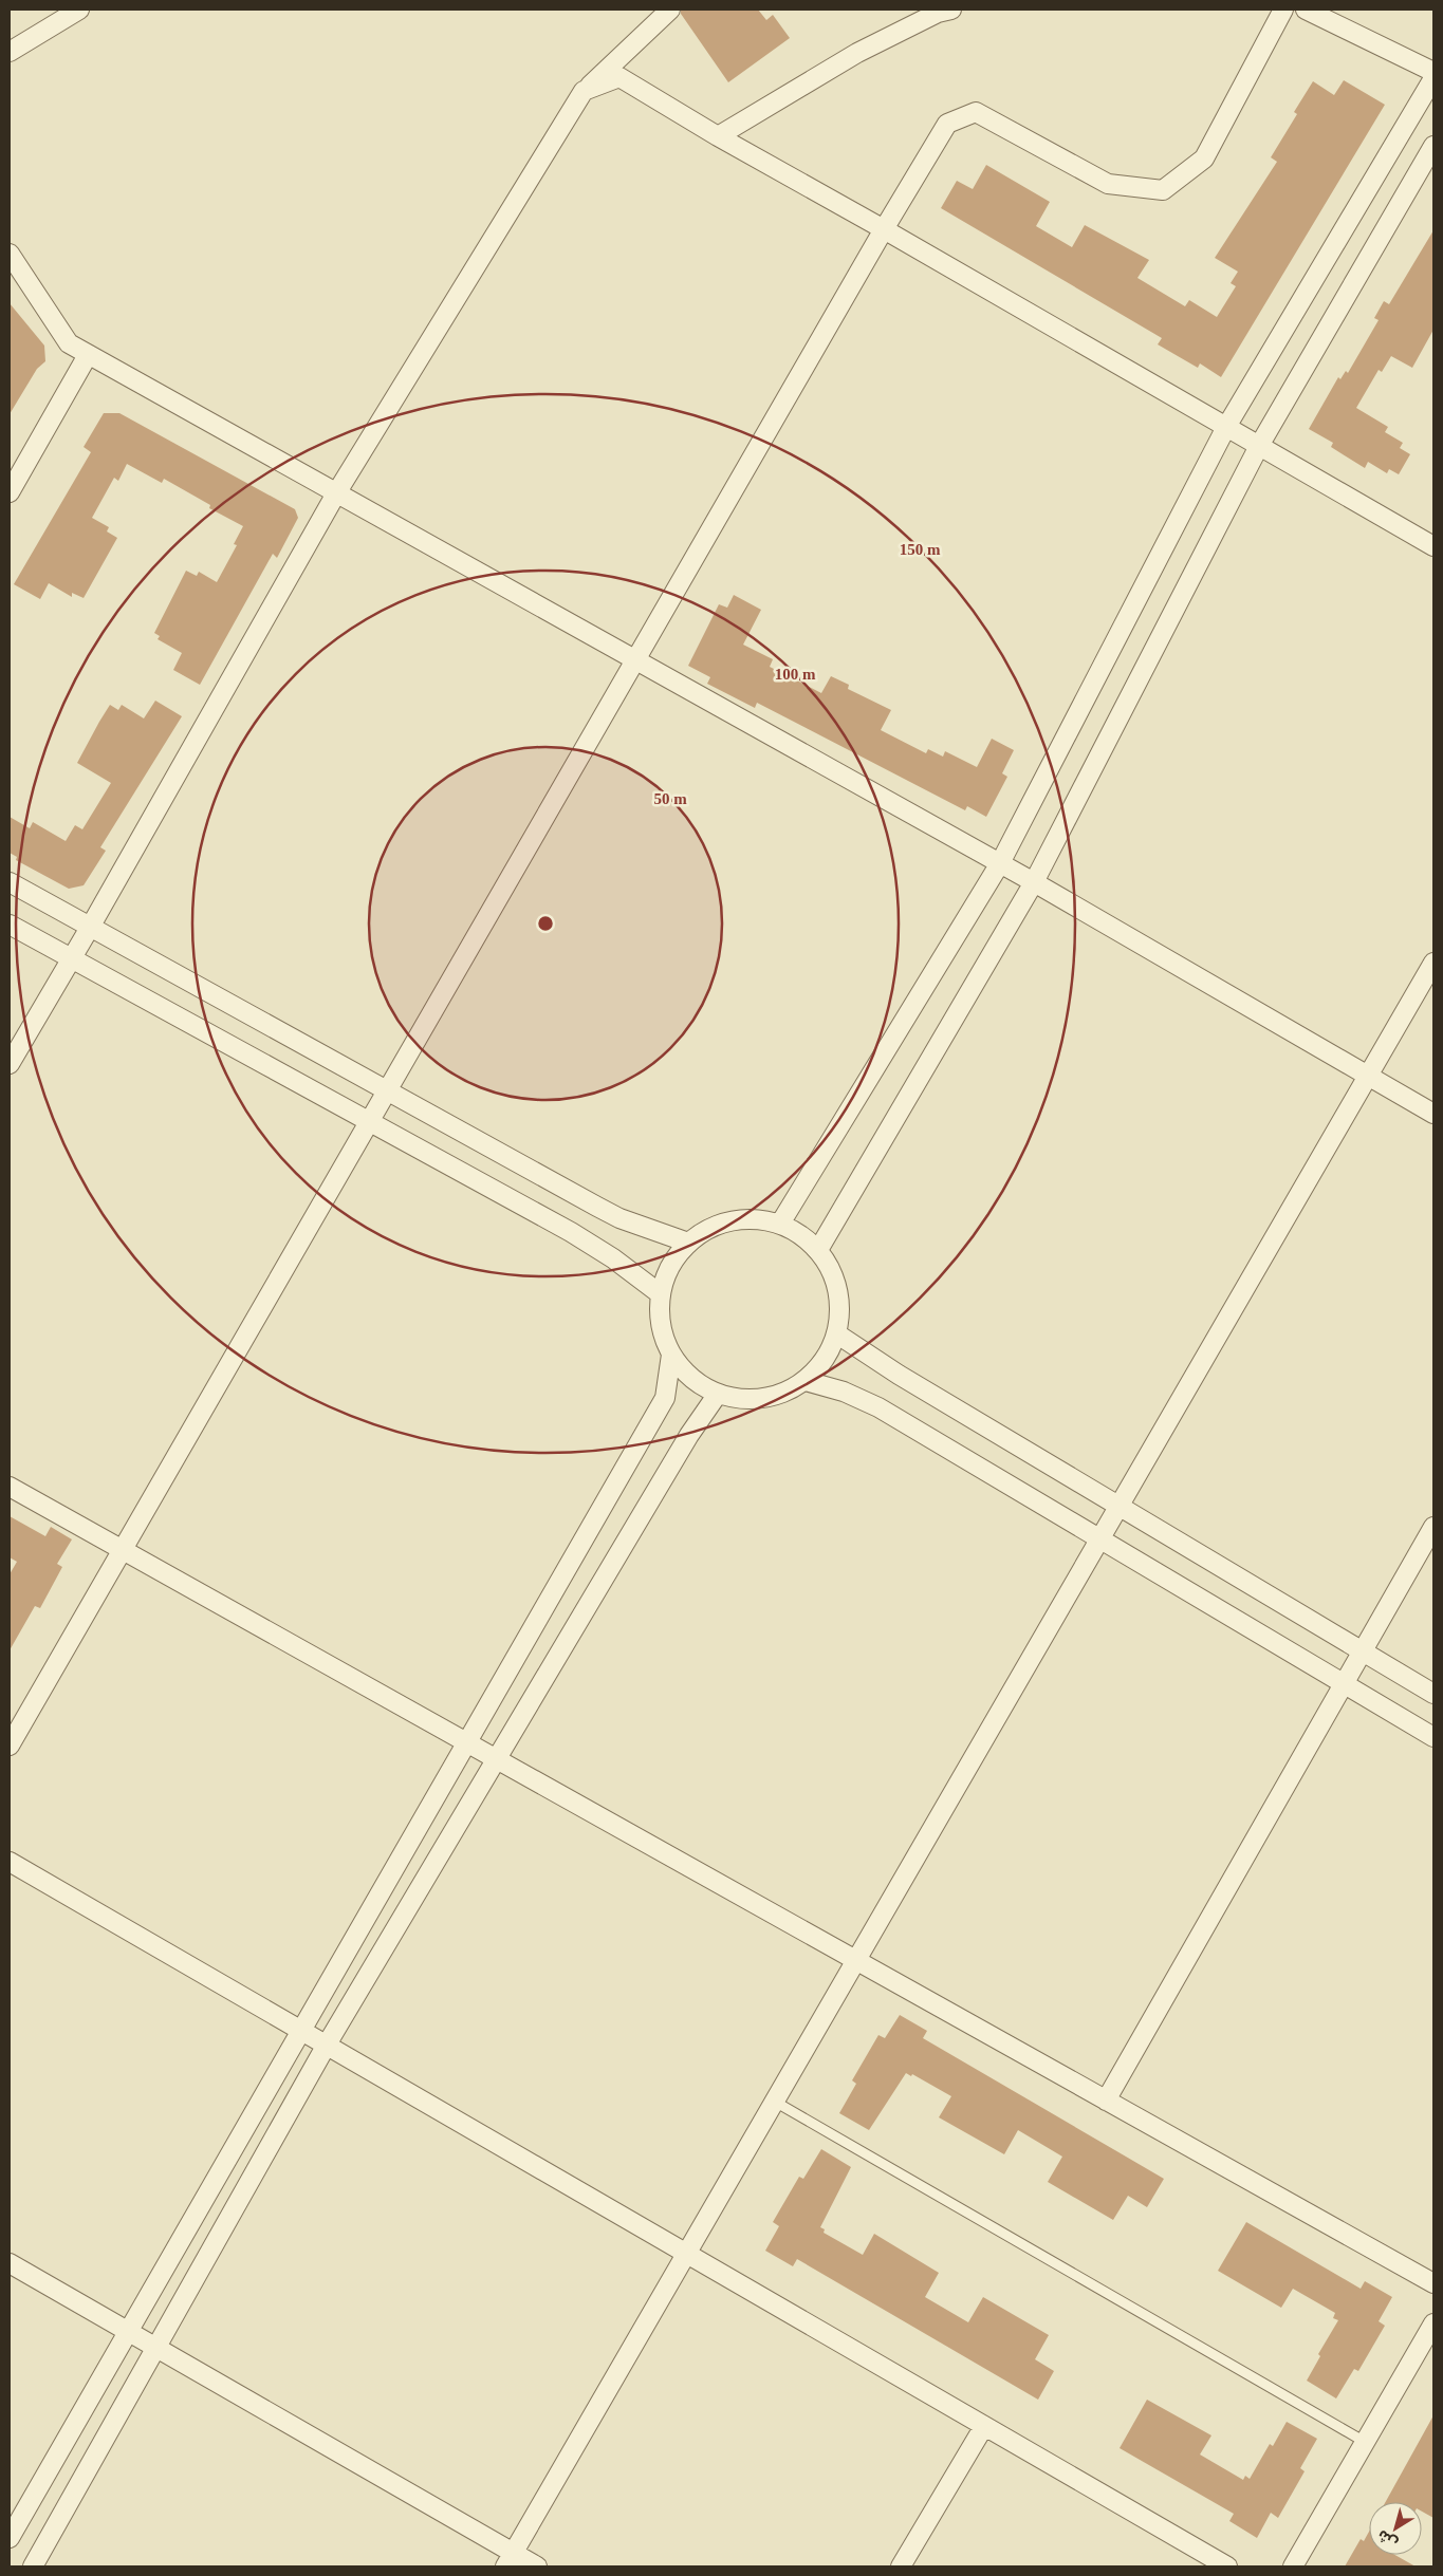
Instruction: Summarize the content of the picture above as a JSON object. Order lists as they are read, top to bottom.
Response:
{
  "north": "bottom left",
  "rings": ["150 m", "100 m", "50 m"]
}
